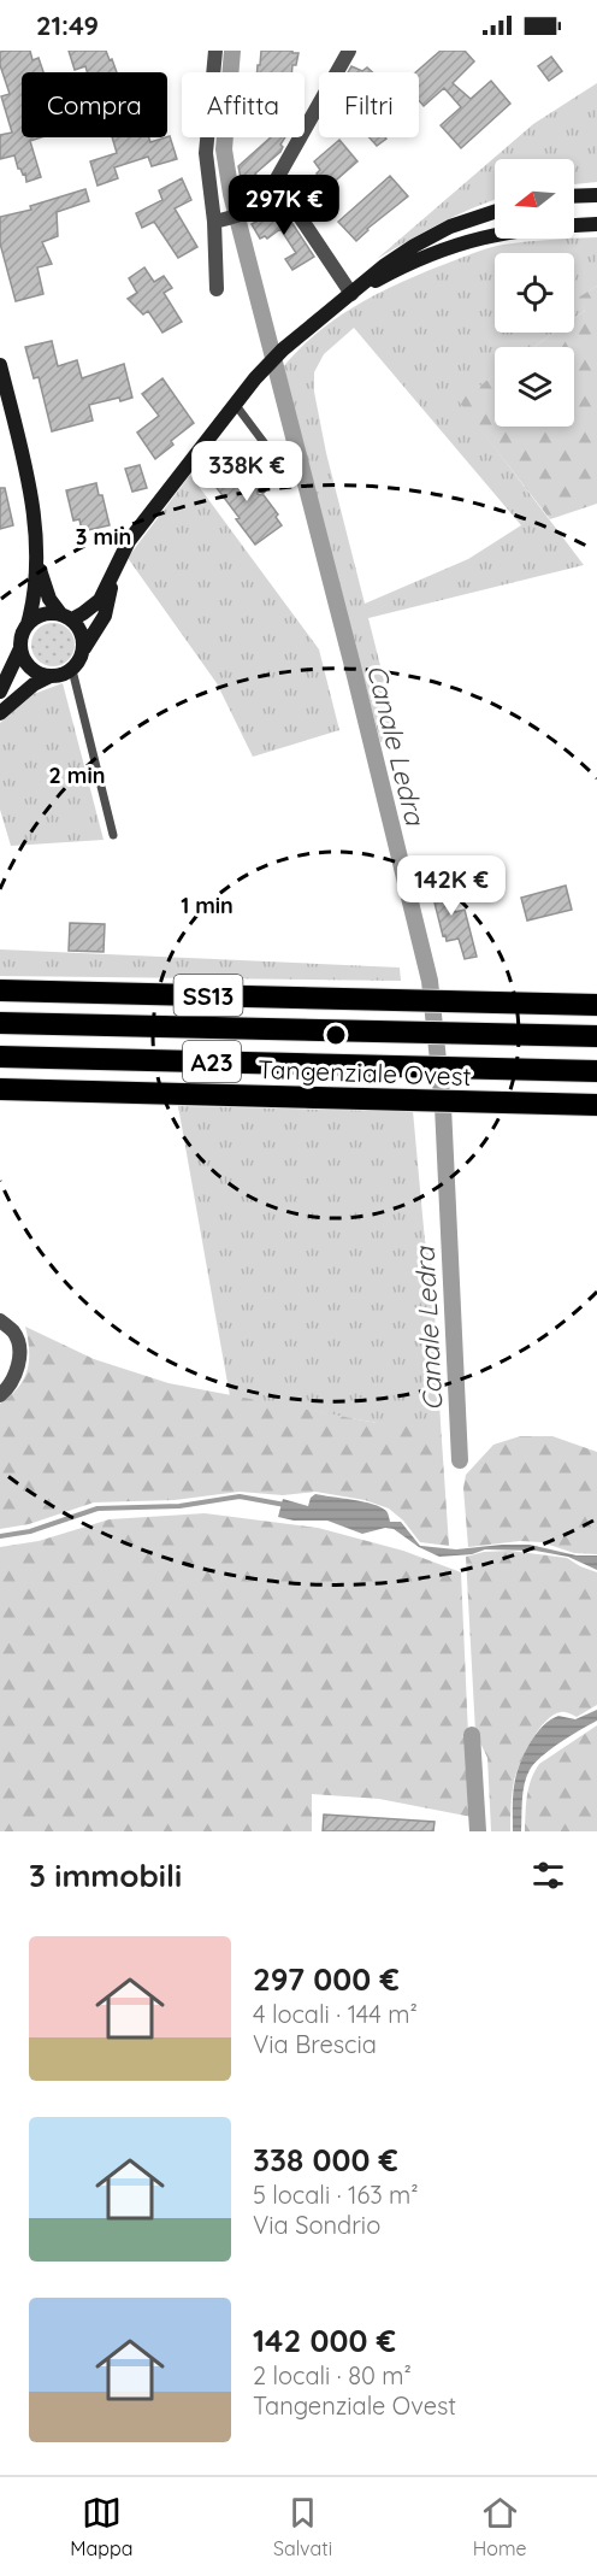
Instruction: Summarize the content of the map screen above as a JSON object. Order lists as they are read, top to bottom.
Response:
{
  "streets": {
    "highway": ["SS13", "A23", "Tangenziale Ovest"]
  },
  "water": ["Canale Ledra"],
  "north": "left",
  "page": {
    "status": "21:49",
    "chip": ["Compra", "Affitta", "Filtri"],
    "price": ["297K €", "338K €", "142K €"],
    "heading": "3 immobili",
    "list": [
      {
        "name": "297 000 €",
        "note": "4 locali · 144 m² · Via Brescia"
      },
      {
        "name": "338 000 €",
        "note": "5 locali · 163 m² · Via Sondrio"
      },
      {
        "name": "142 000 €",
        "note": "2 locali · 80 m² · Tangenziale Ovest"
      }
    ],
    "tabs": ["Mappa", "Salvati", "Home"]
  },
  "rings": ["3 min", "2 min", "1 min"]
}
